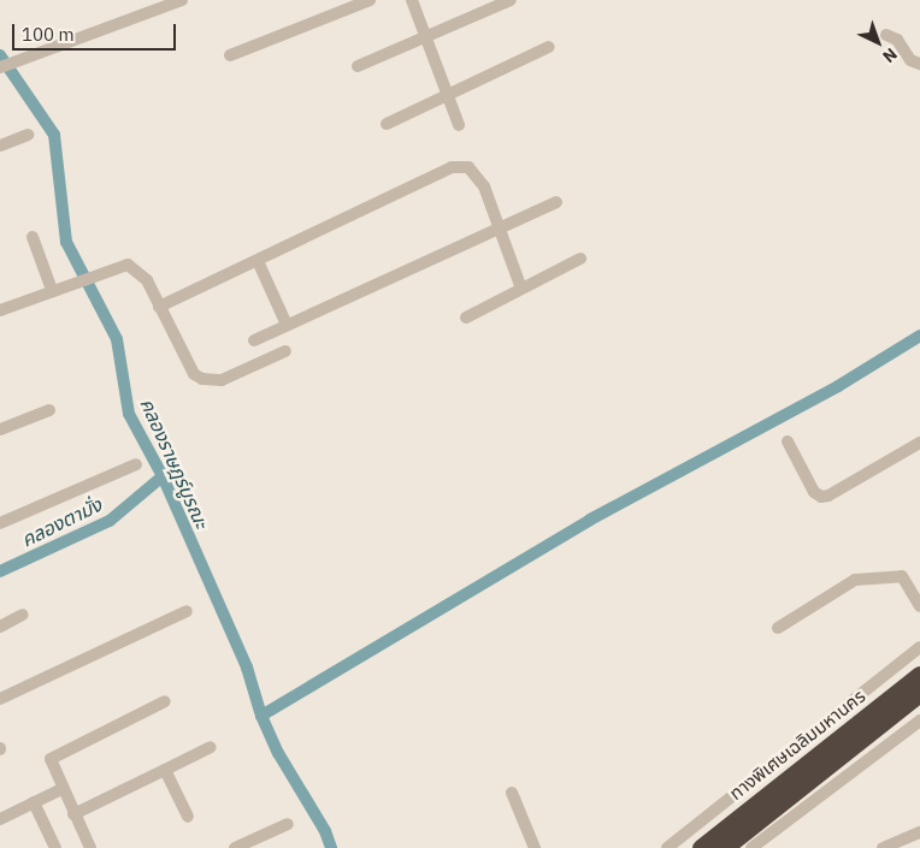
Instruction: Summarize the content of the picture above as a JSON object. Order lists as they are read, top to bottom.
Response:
{
  "streets": {
    "highway": ["ทางพิเศษเฉลิมมหานคร"]
  },
  "water": ["คลองราษฎร์บูรณะ", "คลองตามั่ง"],
  "scale_bar": "100 m",
  "north": "bottom right"
}
